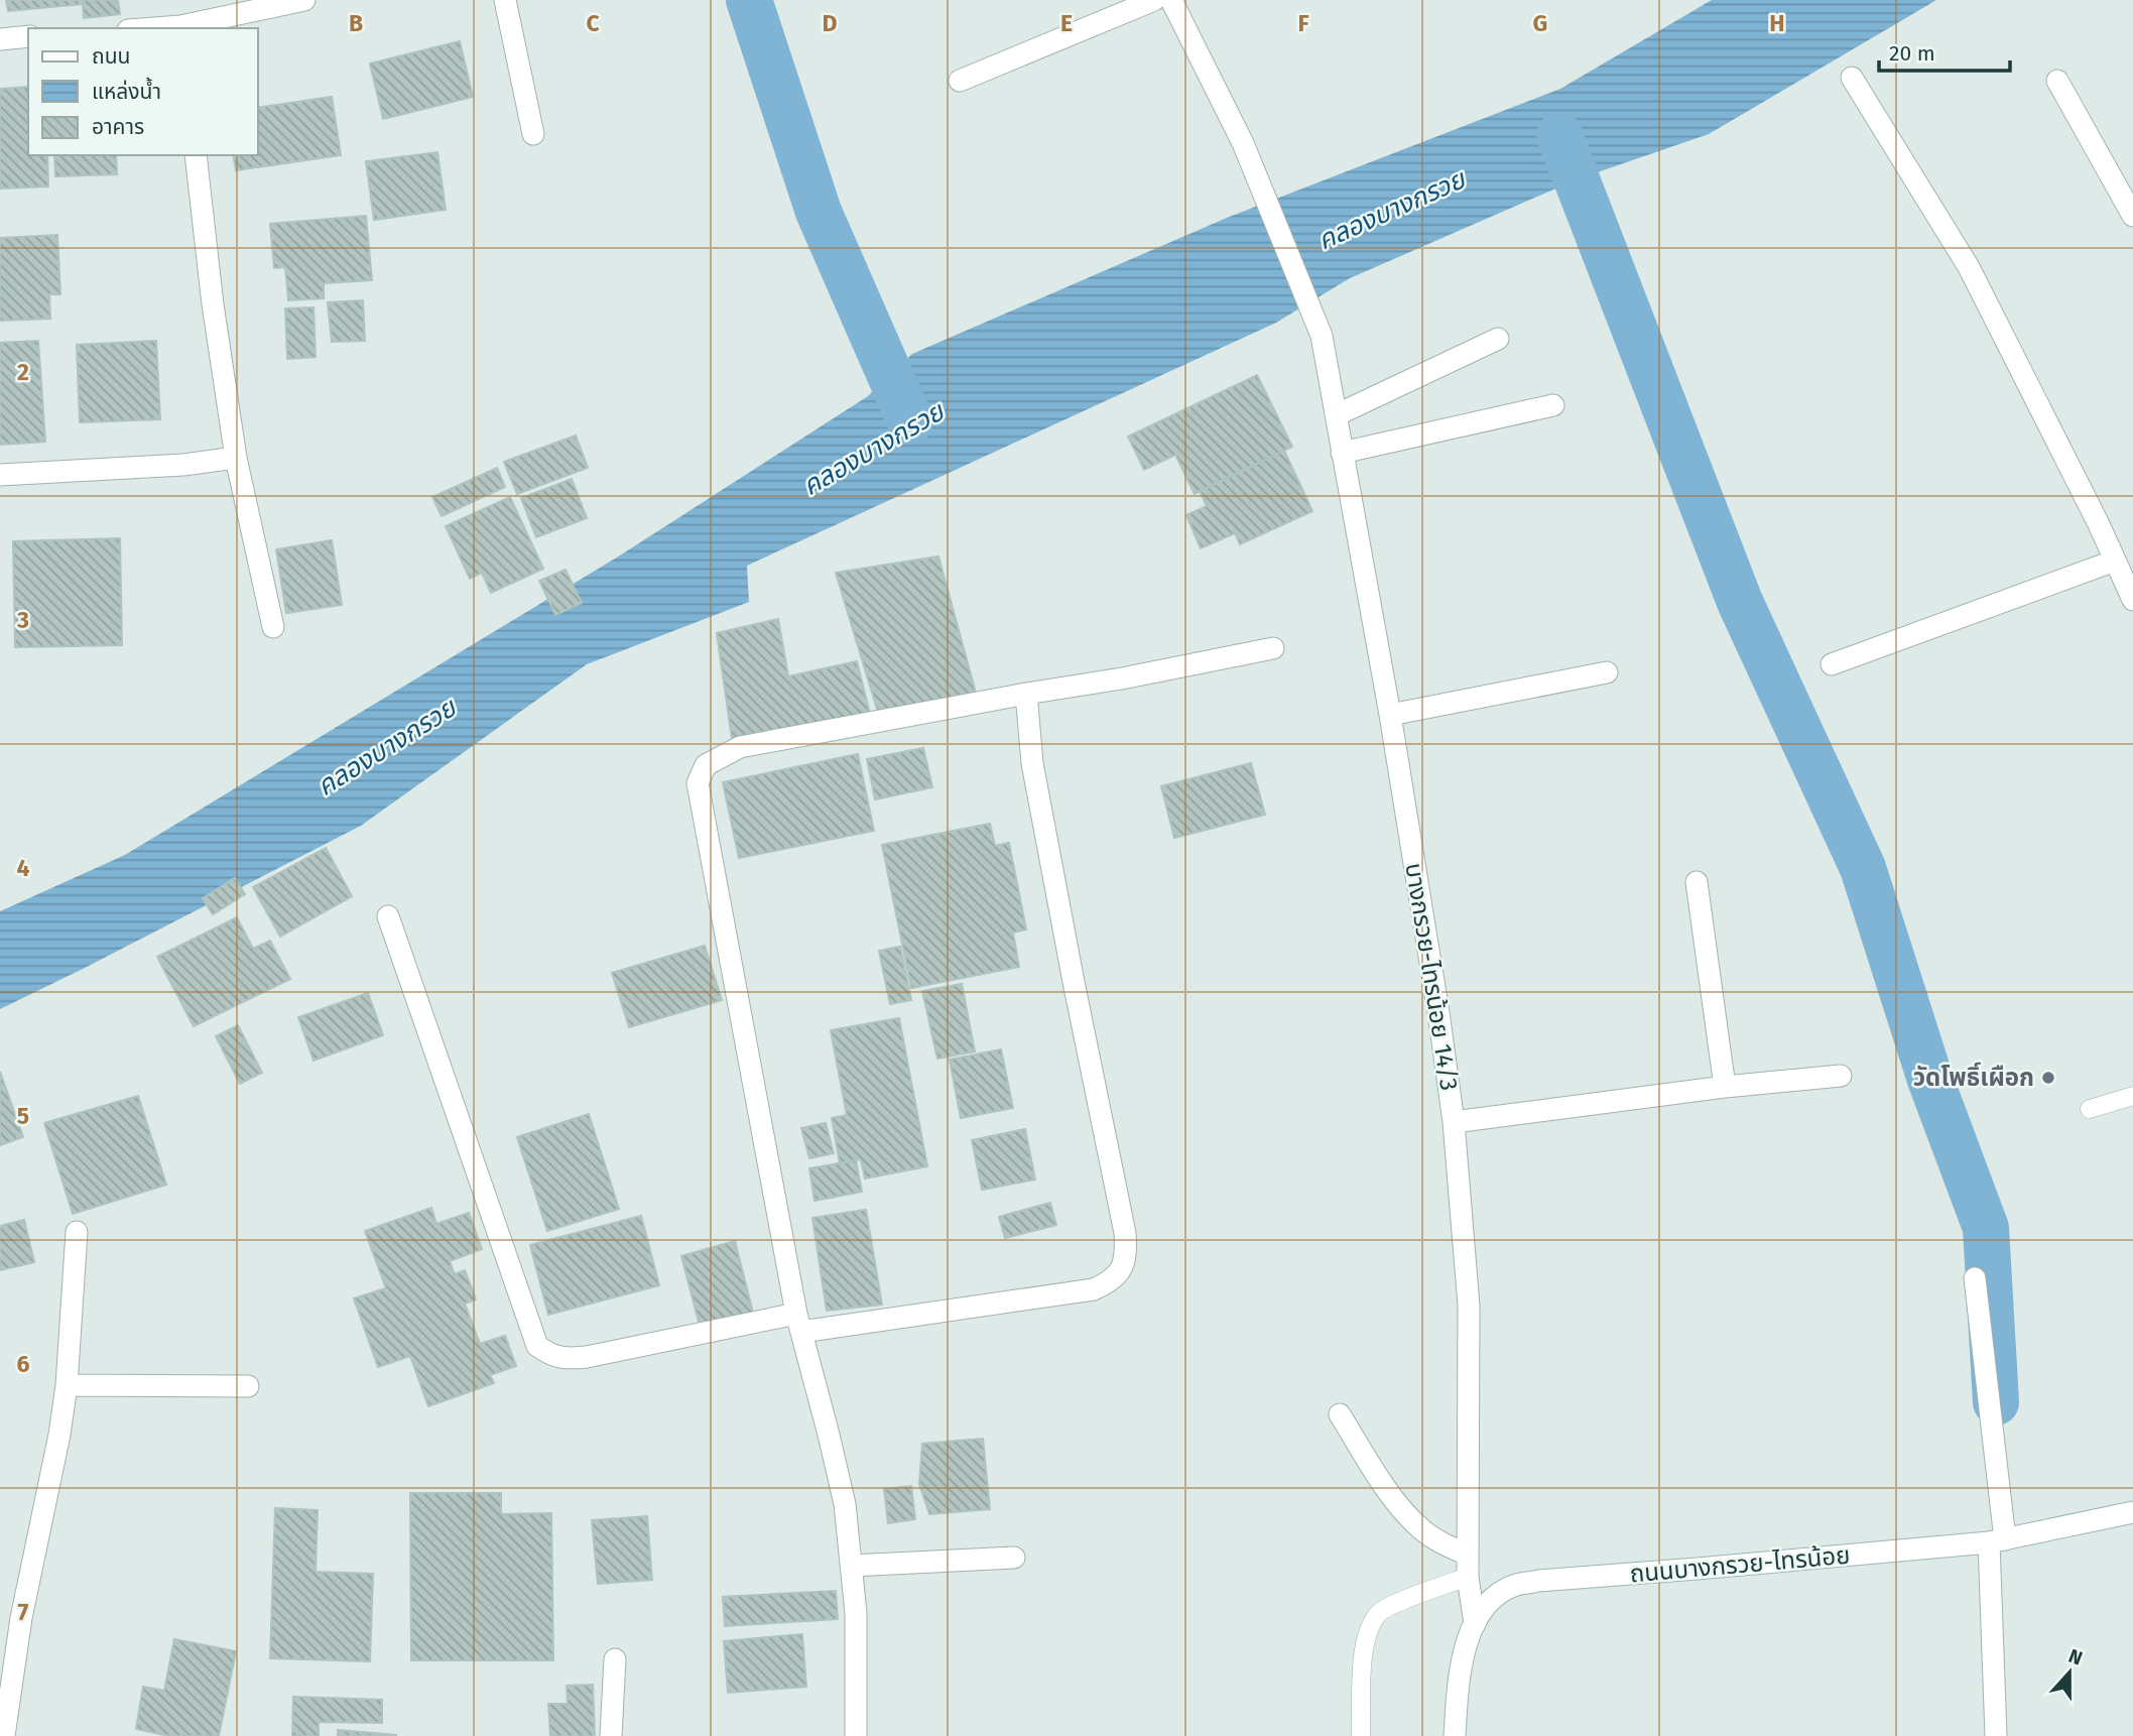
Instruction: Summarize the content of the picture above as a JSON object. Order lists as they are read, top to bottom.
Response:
{
  "streets": {
    "street": ["บางกรวย-ไทรน้อย 14/3", "ถนนบางกรวย-ไทรน้อย"]
  },
  "crossings": [
    ["บางกรวย-ไทรน้อย 14/3", "ถนนบางกรวย-ไทรน้อย"]
  ],
  "water": ["คลองบางกรวย"],
  "places": ["วัดโพธิ์เผือก"],
  "legend": ["ถนน", "แหล่งน้ำ", "อาคาร"],
  "scale_bar": "20 m",
  "north": "top",
  "grid": {
    "columns": [
      "B",
      "C",
      "D",
      "E",
      "F",
      "G",
      "H"
    ],
    "rows": [
      "2",
      "3",
      "4",
      "5",
      "6",
      "7"
    ]
  }
}
